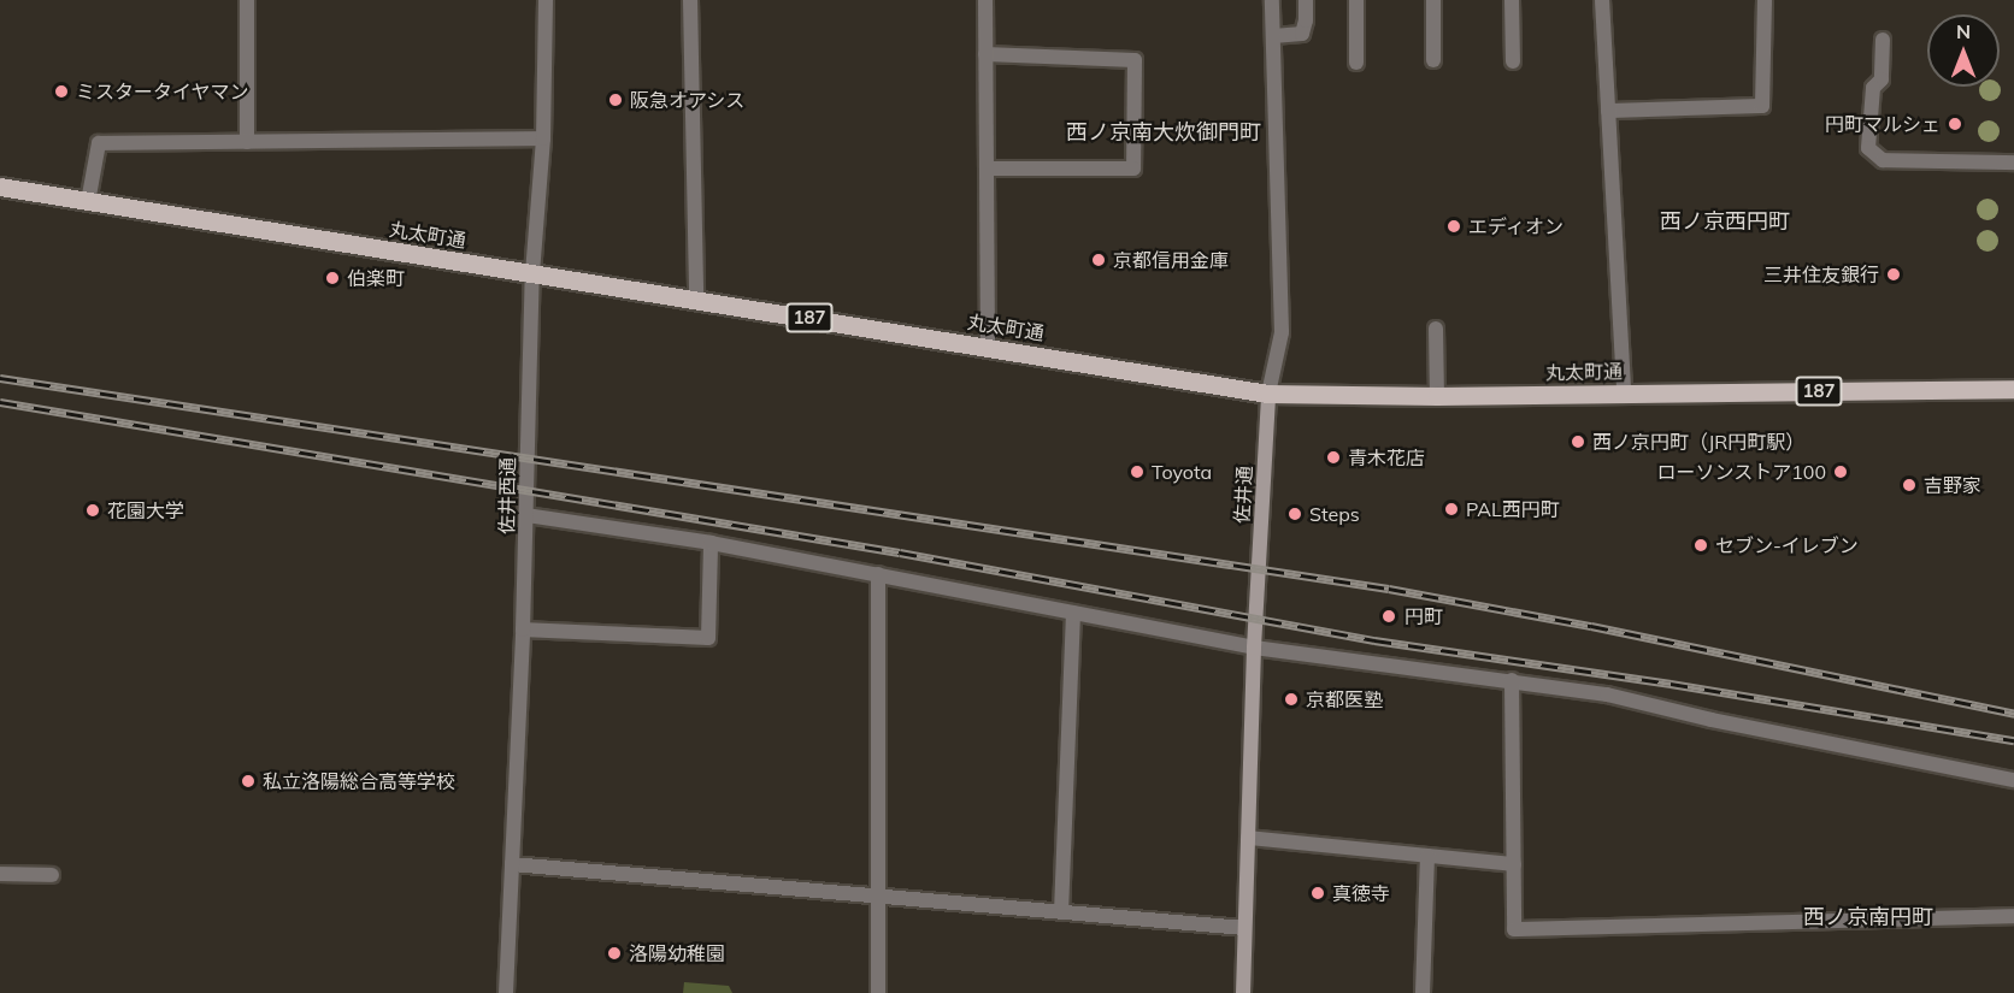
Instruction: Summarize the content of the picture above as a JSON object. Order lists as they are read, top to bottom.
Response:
{
  "streets": {
    "main road": ["丸太町通", "187"],
    "street": ["佐井通", "佐井西通"]
  },
  "crossings": [
    ["丸太町通", "佐井通"],
    ["丸太町通", "佐井西通"]
  ],
  "districts": ["西ノ京南大炊御門町", "西ノ京西円町", "西ノ京南円町"],
  "places": [
    "ミスタータイヤマン",
    "阪急オアシス",
    "円町マルシェ",
    "エディオン",
    "京都信用金庫",
    "三井住友銀行",
    "伯楽町",
    "西ノ京円町（JR円町駅）",
    "青木花店",
    "Toyota",
    "ローソンストア100",
    "吉野家",
    "PAL西円町",
    "花園大学",
    "Steps",
    "セブン-イレブン",
    "円町",
    "京都医塾",
    "私立洛陽総合高等学校",
    "真徳寺",
    "洛陽幼稚園"
  ],
  "north": "top"
}
